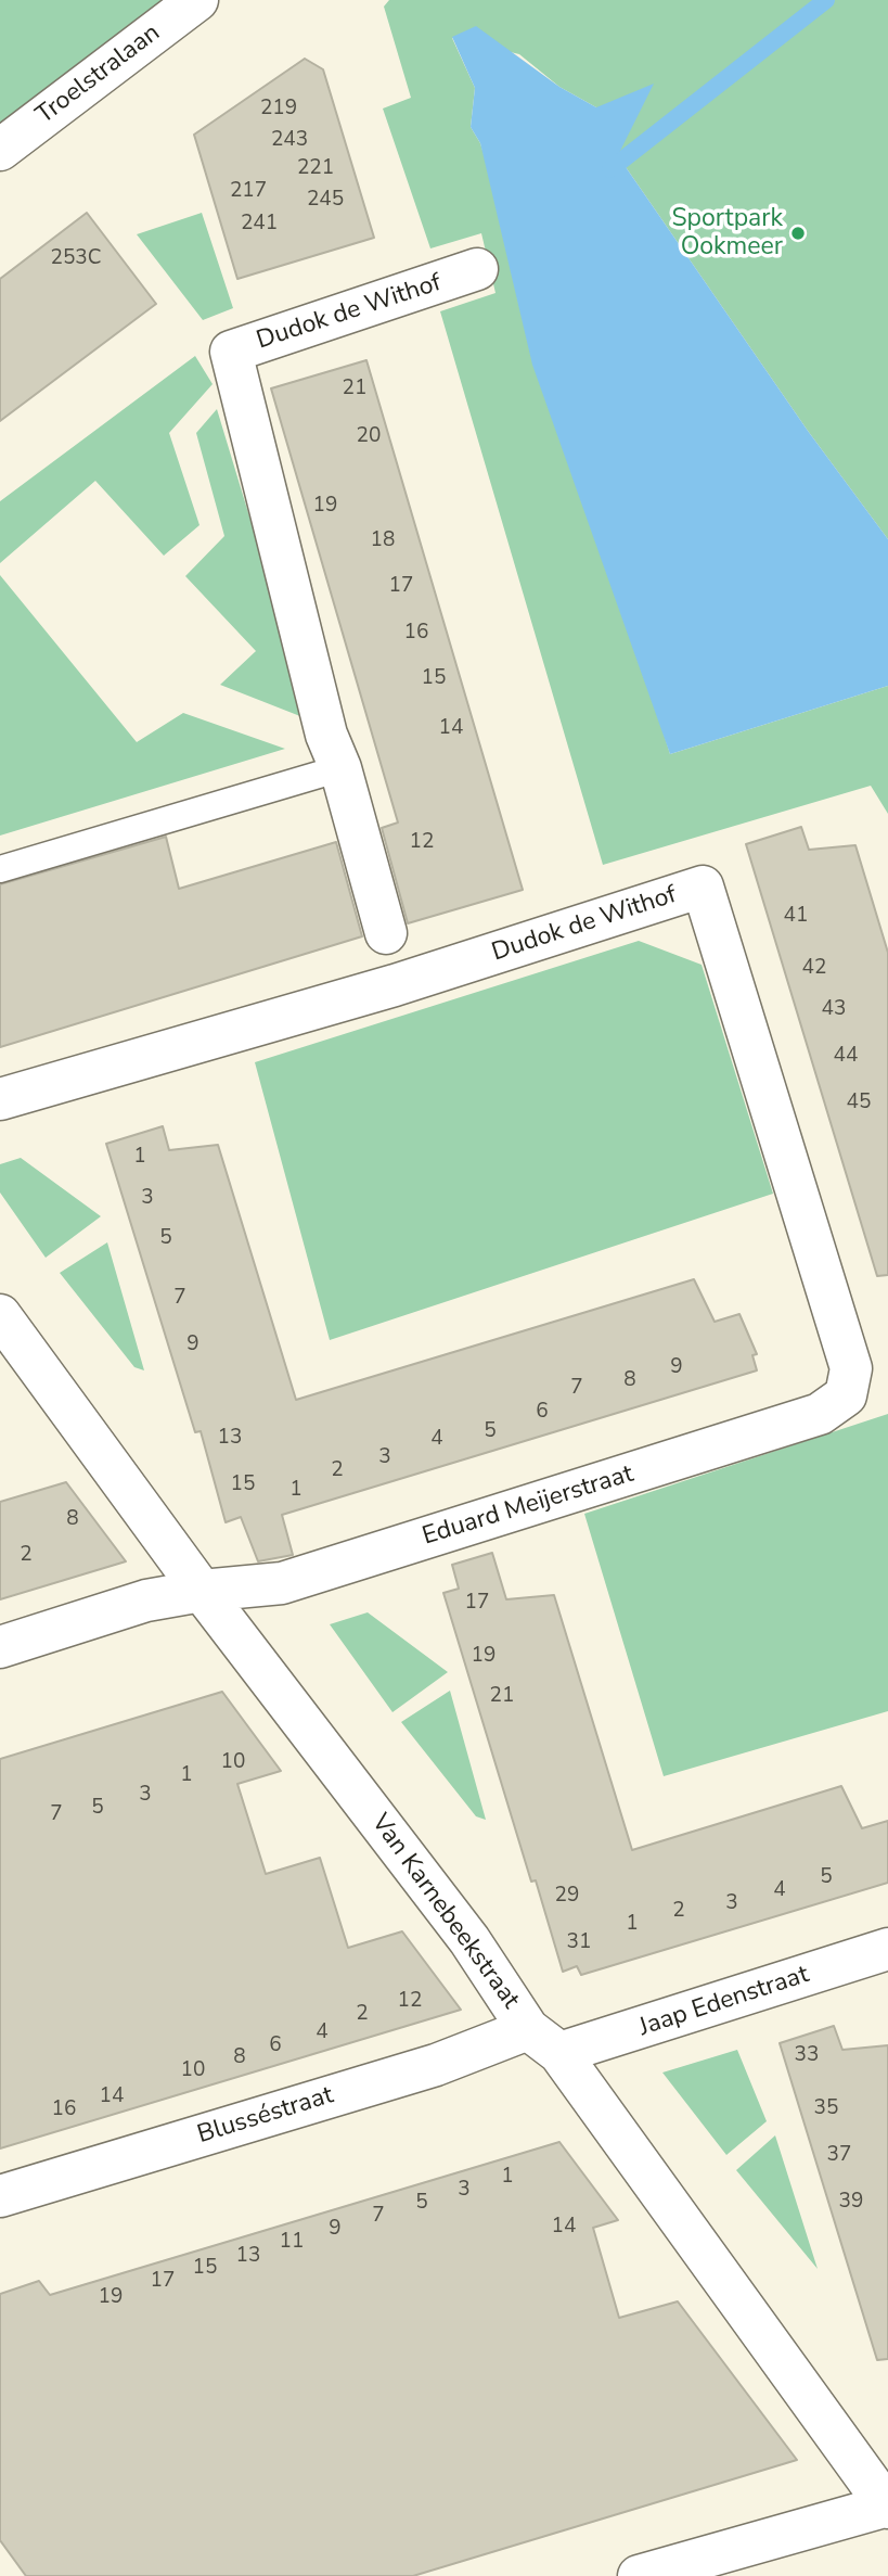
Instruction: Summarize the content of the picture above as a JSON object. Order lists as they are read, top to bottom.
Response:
{
  "streets": {
    "street": [
      "Troelstralaan",
      "Dudok de Withof",
      "Eduard Meijerstraat",
      "Van Karnebeekstraat",
      "Jaap Edenstraat",
      "Blusséstraat"
    ]
  },
  "crossings": [
    ["Dudok de Withof", "Eduard Meijerstraat"],
    ["Eduard Meijerstraat", "Van Karnebeekstraat"],
    ["Van Karnebeekstraat", "Jaap Edenstraat"],
    ["Van Karnebeekstraat", "Blusséstraat"],
    ["Jaap Edenstraat", "Blusséstraat"]
  ],
  "places": ["Sportpark Ookmeer"],
  "house_numbers": [
    "219",
    "243",
    "221",
    "217",
    "245",
    "241",
    "253C",
    "21",
    "20",
    "19",
    "18",
    "17",
    "16",
    "15",
    "14",
    "12",
    "41",
    "42",
    "43",
    "44",
    "45",
    "1",
    "3",
    "5",
    "7",
    "9",
    "9",
    "8",
    "7",
    "6",
    "5",
    "13",
    "4",
    "3",
    "2",
    "15",
    "1",
    "8",
    "2",
    "17",
    "19",
    "21",
    "10",
    "1",
    "3",
    "5",
    "7",
    "5",
    "4",
    "29",
    "3",
    "2",
    "1",
    "31",
    "12",
    "2",
    "4",
    "6",
    "33",
    "8",
    "10",
    "14",
    "35",
    "16",
    "37",
    "1",
    "3",
    "39",
    "5",
    "7",
    "14",
    "9",
    "11",
    "13",
    "15",
    "17",
    "19"
  ]
}
